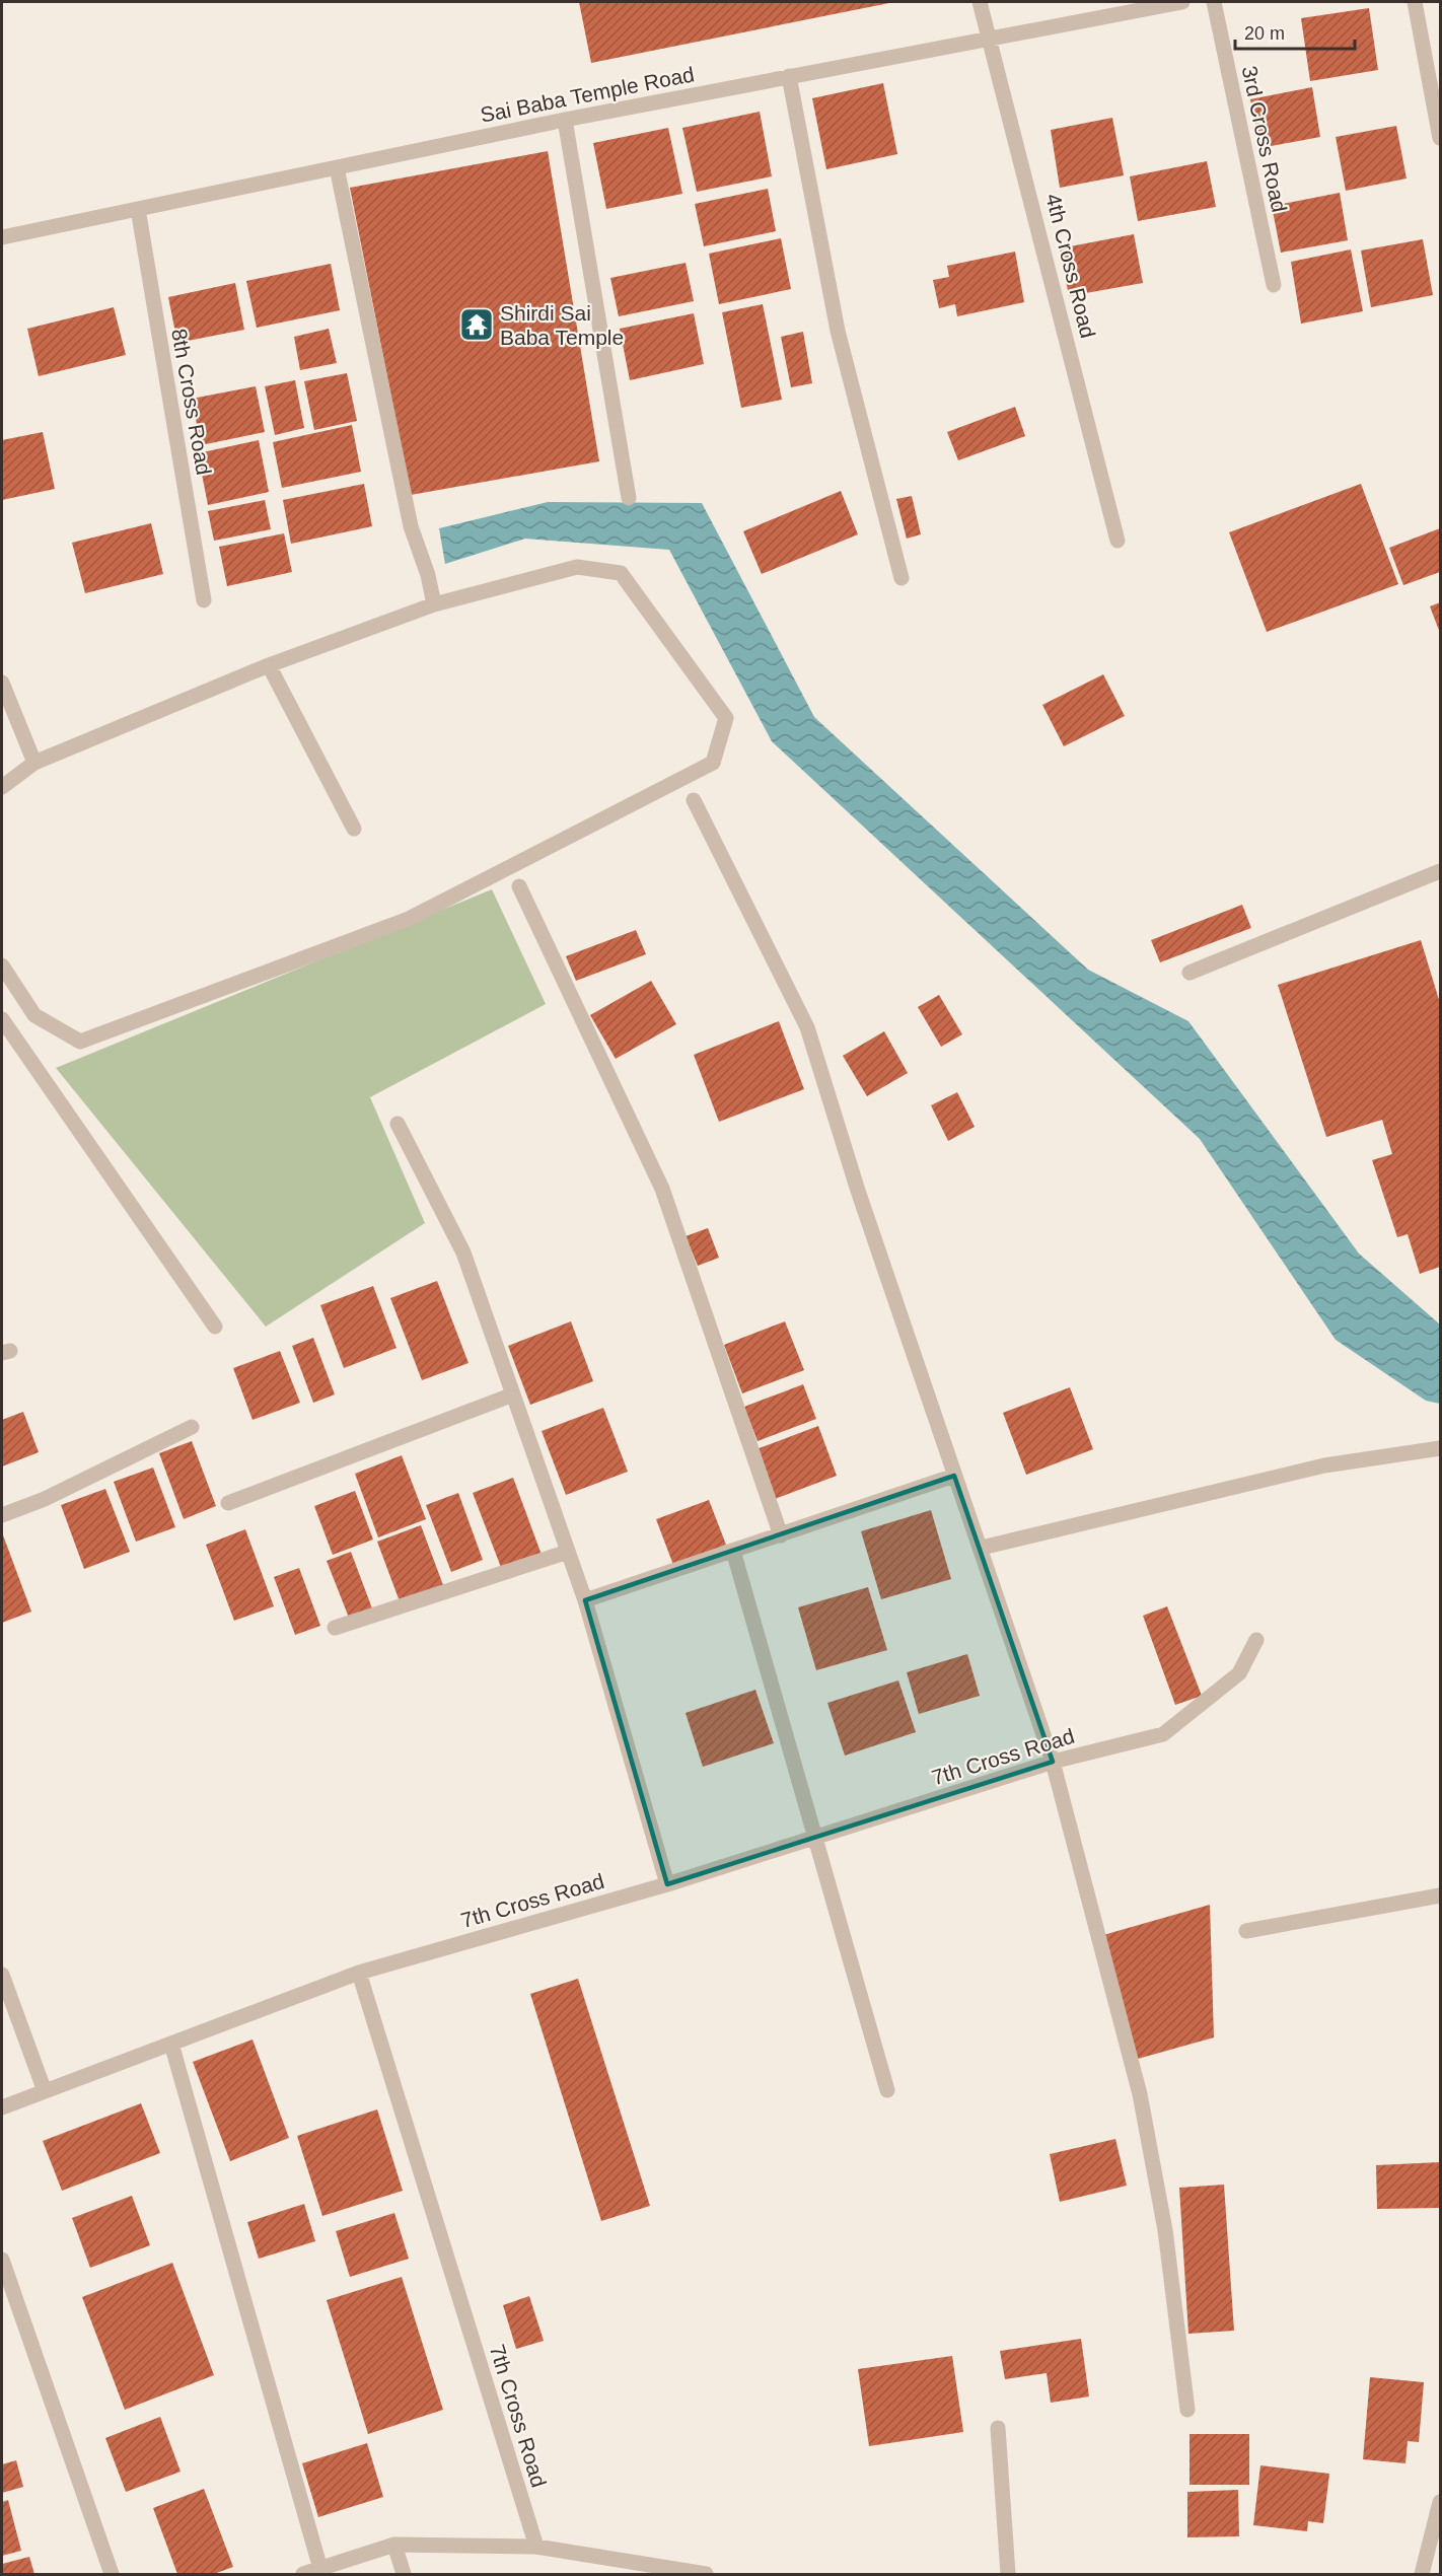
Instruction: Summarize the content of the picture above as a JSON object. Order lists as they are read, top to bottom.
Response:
{
  "streets": {
    "street": [
      "Sai Baba Temple Road",
      "3rd Cross Road",
      "4th Cross Road",
      "8th Cross Road",
      "7th Cross Road"
    ]
  },
  "crossings": [
    ["Sai Baba Temple Road", "4th Cross Road"],
    ["Sai Baba Temple Road", "8th Cross Road"]
  ],
  "places": {
    "temple": ["Shirdi Sai Baba Temple"]
  },
  "scale_bar": "20 m"
}
